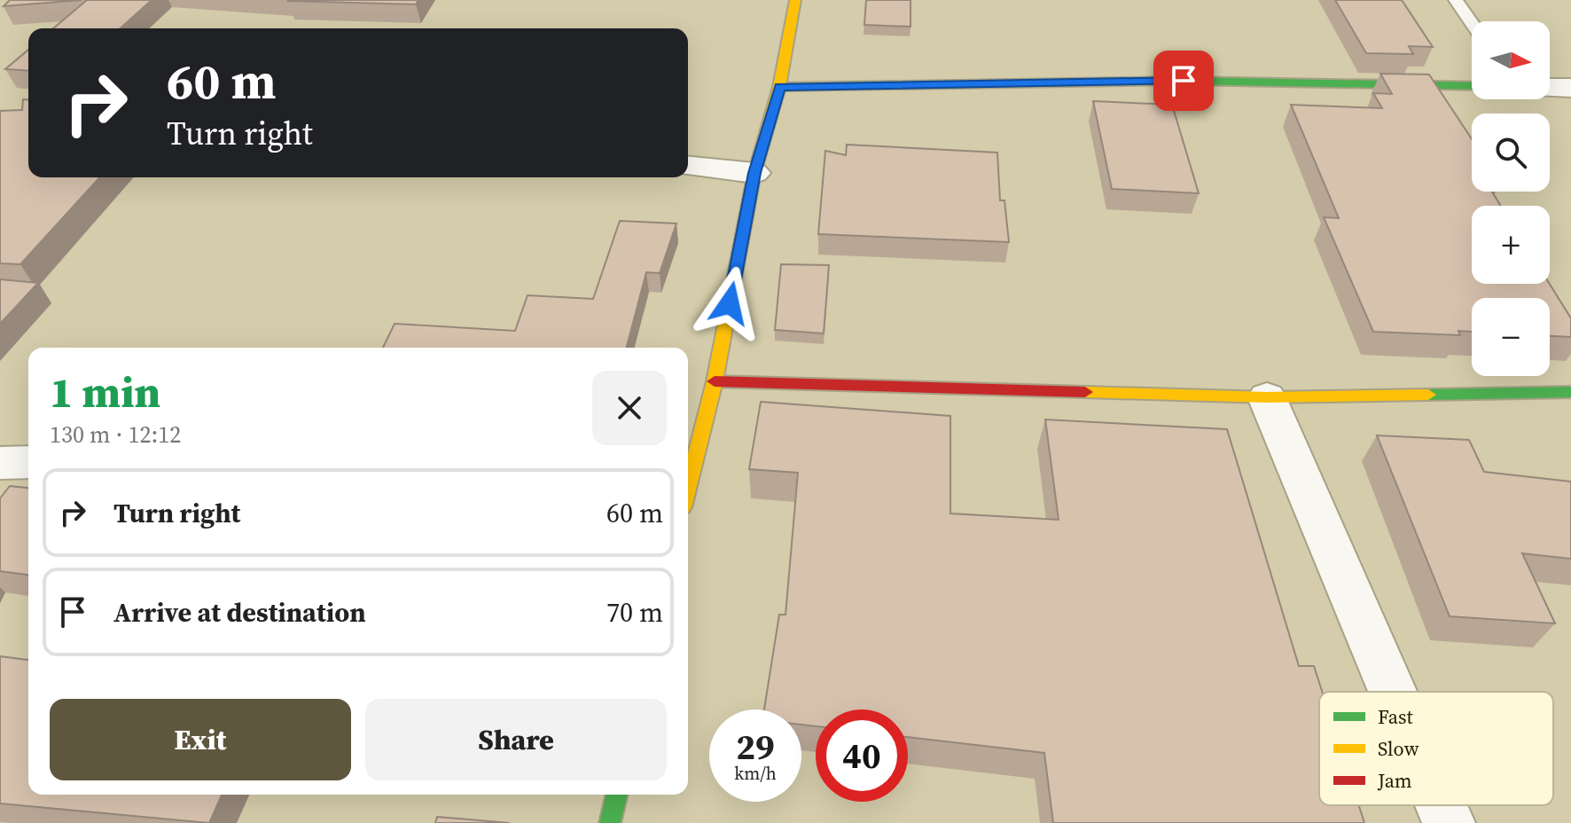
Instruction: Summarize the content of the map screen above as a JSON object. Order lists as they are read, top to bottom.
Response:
{
  "legend": ["Fast", "Slow", "Jam"],
  "north": "right",
  "page": {
    "map_buttons": ["+", "−"],
    "turn": ["60 m", "Turn right"],
    "heading": ["1 min", "130 m · 12:12"],
    "list": [
      {
        "name": "Turn right",
        "value": "60 m"
      },
      {
        "name": "Arrive at destination",
        "value": "70 m"
      }
    ],
    "buttons": ["Exit", "Share"],
    "speed": "29 km/h",
    "limit": "40"
  }
}
